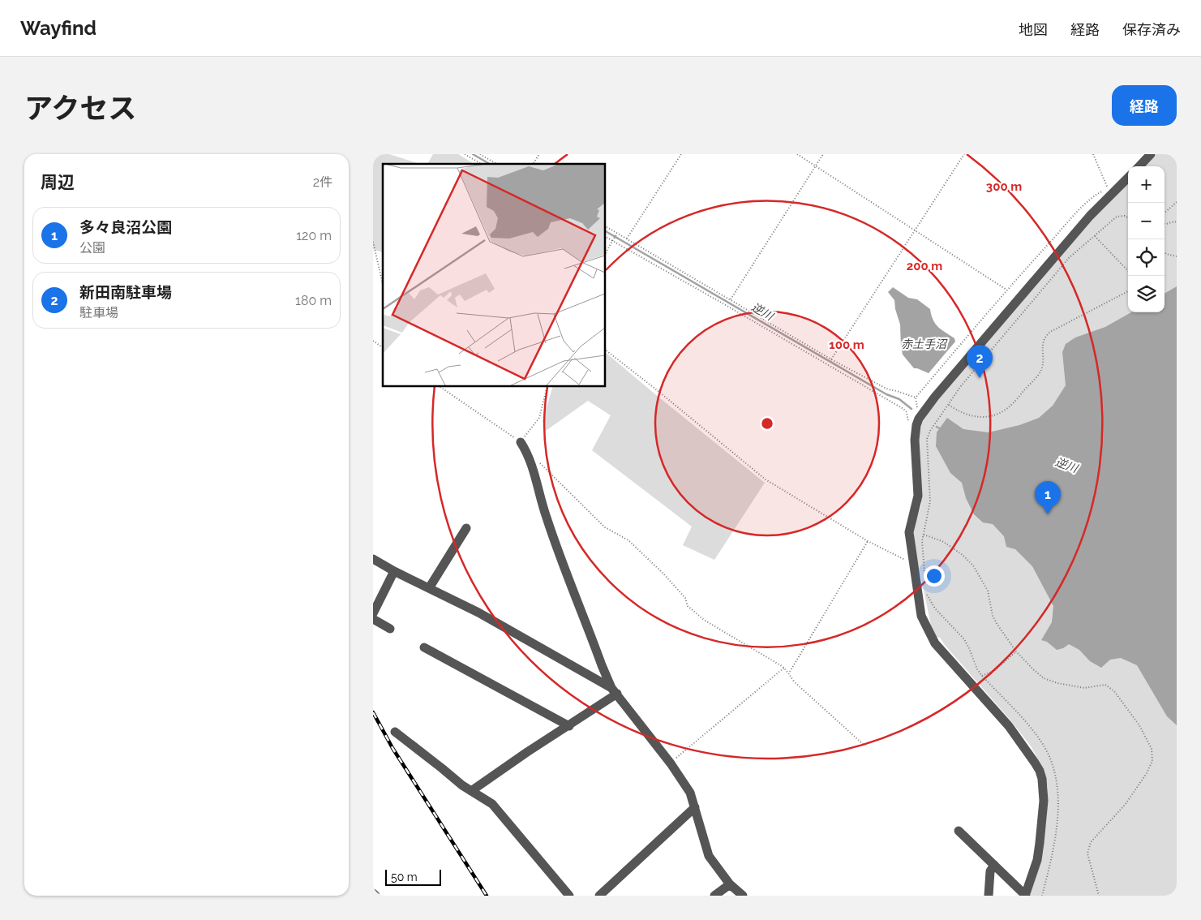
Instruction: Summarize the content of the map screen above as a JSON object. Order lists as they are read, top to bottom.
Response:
{
  "water": ["逆川", "赤土手沼"],
  "scale_bar": "50 m",
  "page": {
    "header": "Wayfind",
    "nav": ["地図", "経路", "保存済み"],
    "title": "アクセス",
    "buttons": "経路",
    "heading": ["周辺", "2件"],
    "map_buttons": ["+", "−"],
    "list": [
      {
        "mark": "1",
        "name": "多々良沼公園",
        "note": "公園",
        "value": "120 m"
      },
      {
        "mark": "2",
        "name": "新田南駐車場",
        "note": "駐車場",
        "value": "180 m"
      }
    ],
    "pins": ["2", "1"],
    "scale": "50 m"
  },
  "rings": ["300 m", "200 m", "100 m"]
}
